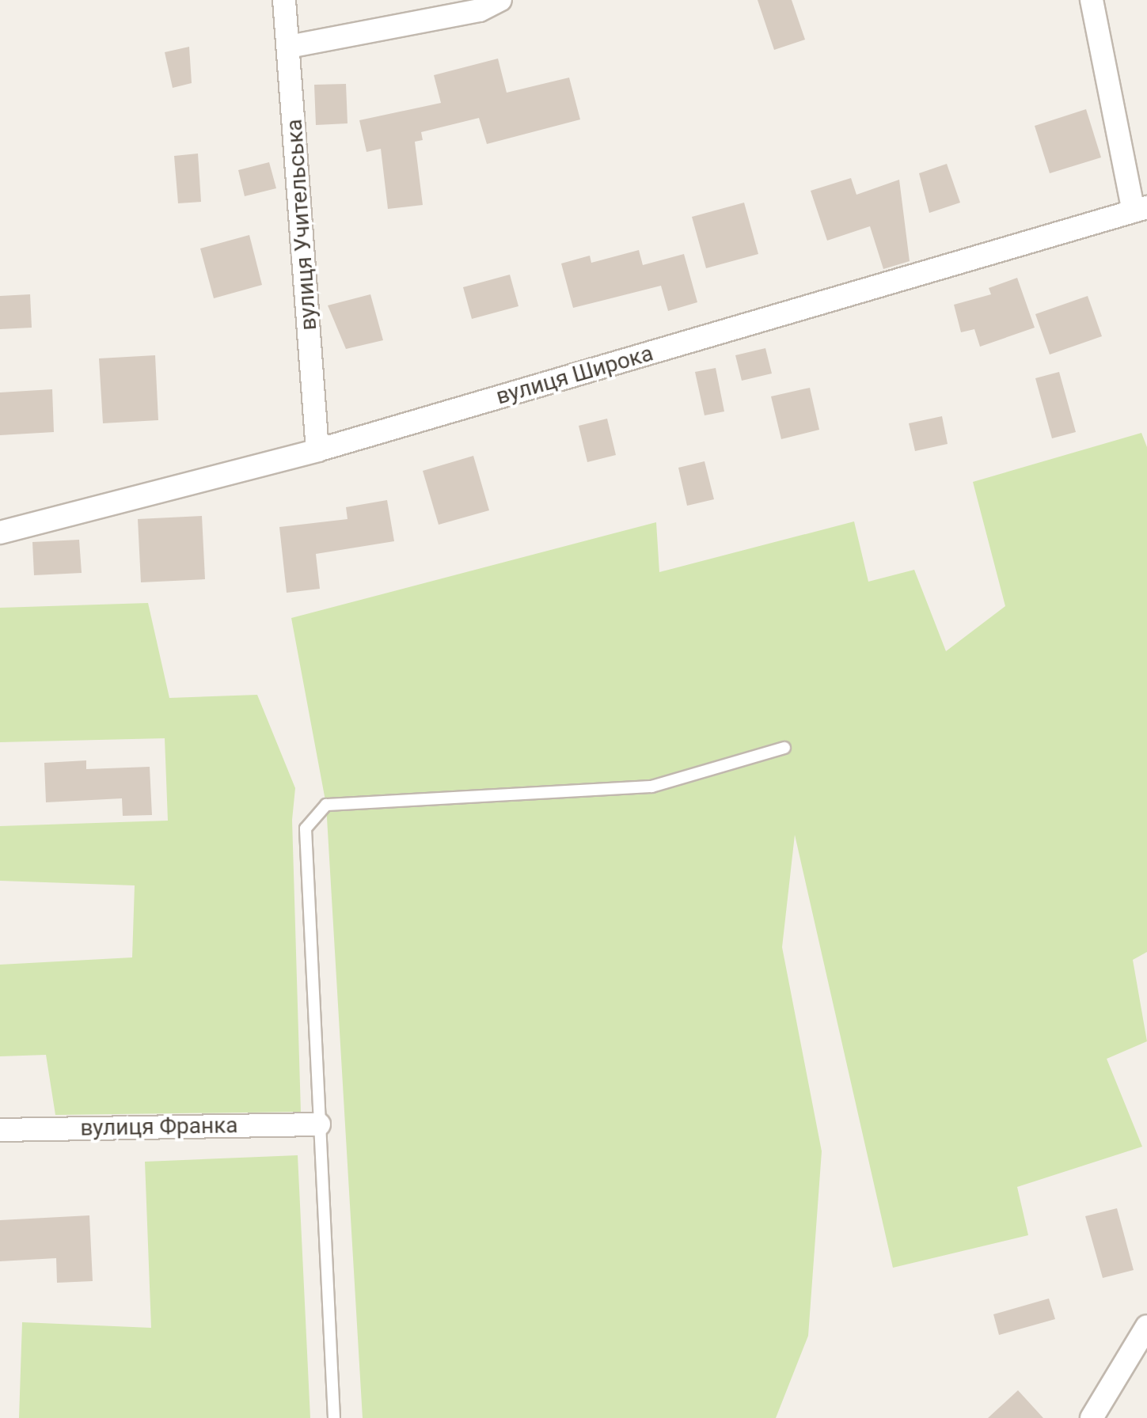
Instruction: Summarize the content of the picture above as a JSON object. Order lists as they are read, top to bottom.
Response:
{
  "streets": {
    "street": ["вулиця Учительська", "вулиця Широка", "вулиця Франка"]
  },
  "crossings": [
    ["вулиця Учительська", "вулиця Широка"]
  ]
}
